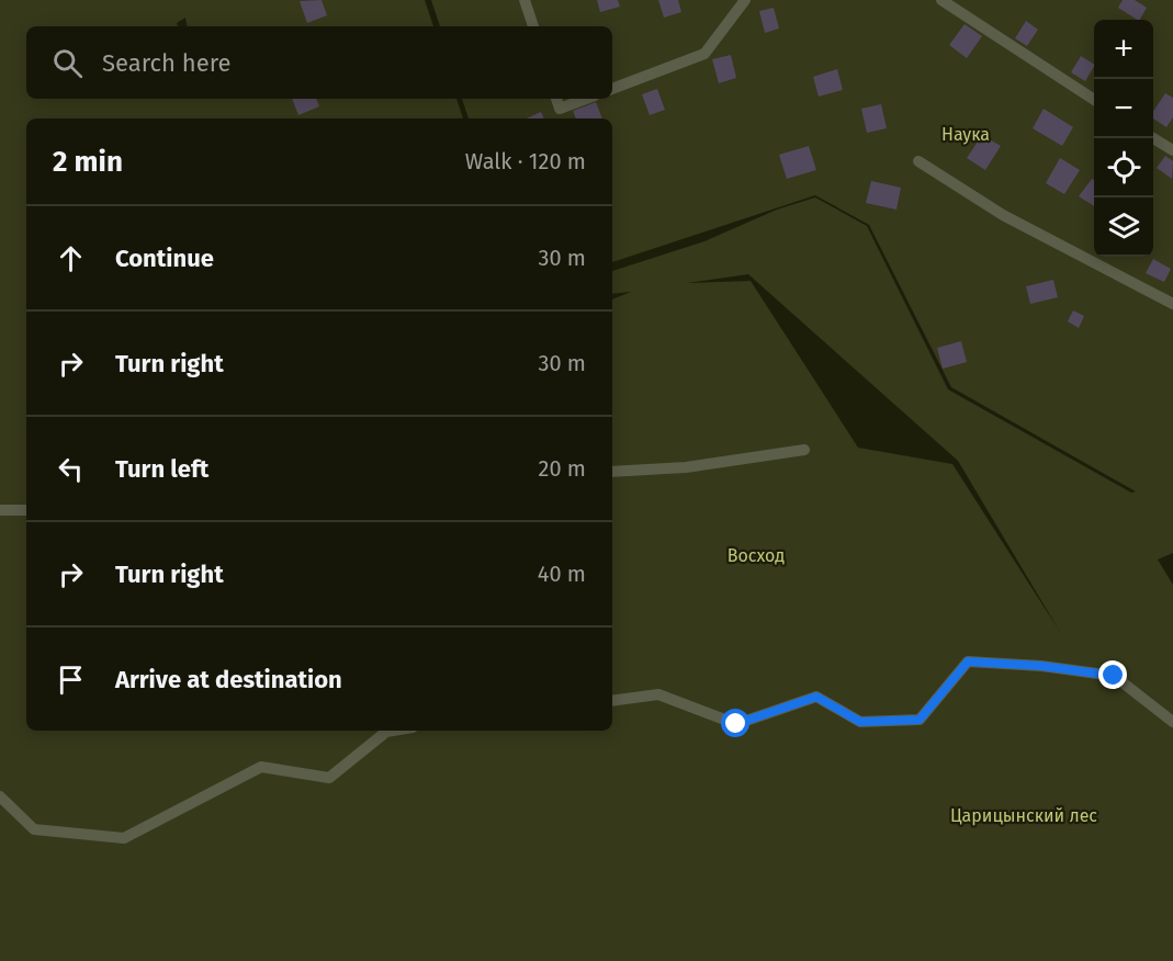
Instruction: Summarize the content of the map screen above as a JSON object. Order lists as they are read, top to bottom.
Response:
{
  "parks": ["Наука", "Восход", "Царицынский лес"],
  "page": {
    "map_buttons": ["+", "−"],
    "search": "Search here",
    "heading": ["2 min", "Walk · 120 m"],
    "list": [
      ["Continue", "30 m"],
      ["Turn right", "30 m"],
      ["Turn left", "20 m"],
      ["Turn right", "40 m"],
      "Arrive at destination"
    ]
  }
}
